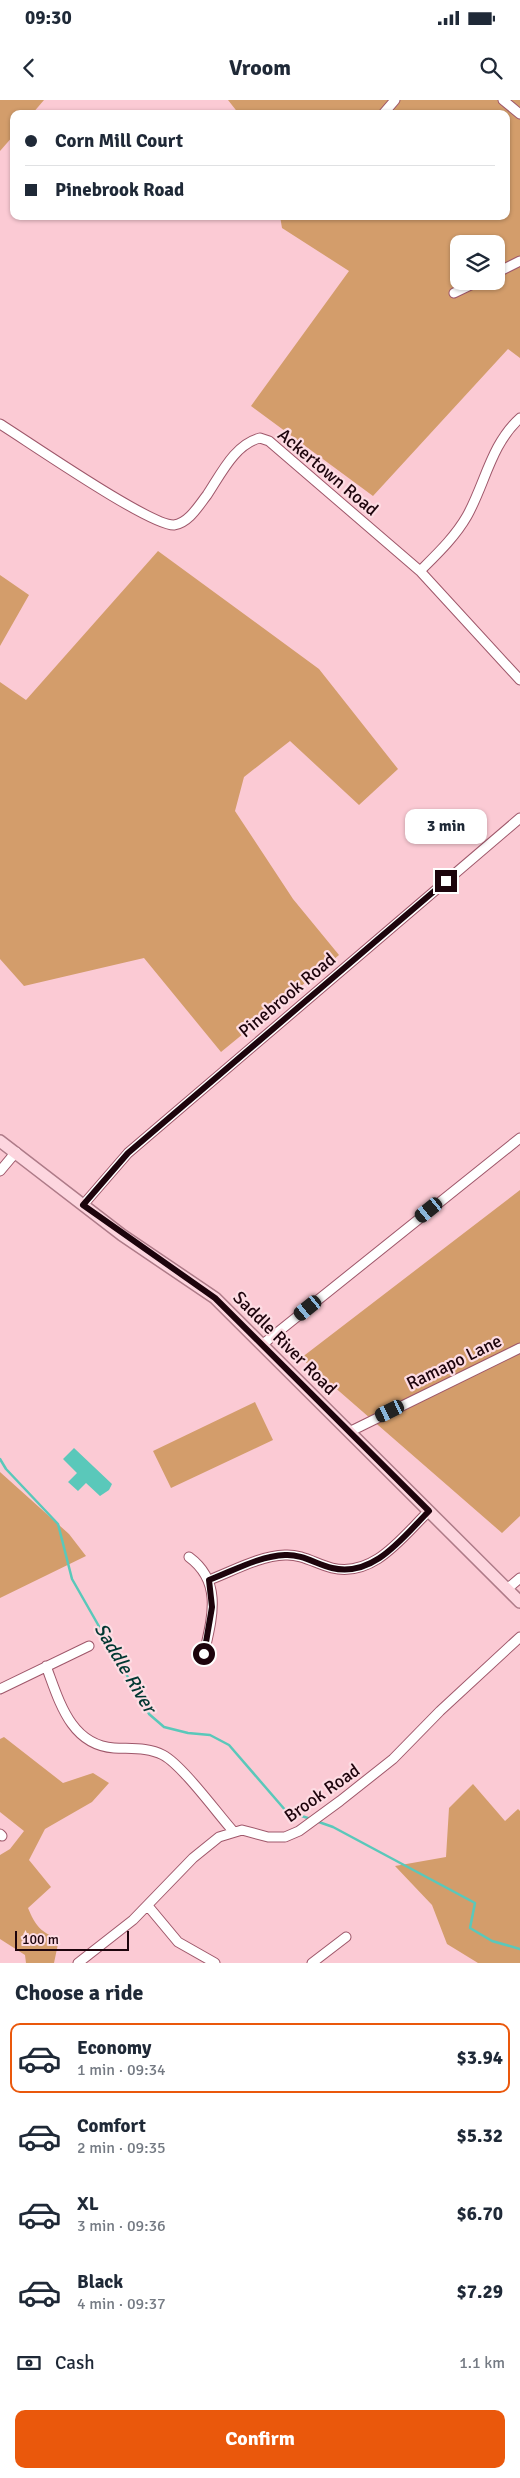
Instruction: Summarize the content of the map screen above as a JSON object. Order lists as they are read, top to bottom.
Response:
{
  "streets": {
    "main road": ["Saddle River Road"],
    "street": [
      "Ackertown Road",
      "Pinebrook Road",
      "Ramapo Lane",
      "Brook Road"
    ]
  },
  "crossings": [
    ["Pinebrook Road", "Saddle River Road"],
    ["Saddle River Road", "Ramapo Lane"]
  ],
  "water": ["Saddle River"],
  "scale_bar": "100 m",
  "page": {
    "status": "09:30",
    "header": "Vroom",
    "banner": ["Corn Mill Court", "Pinebrook Road"],
    "bubble": "3 min",
    "scale": "100 m",
    "heading": "Choose a ride",
    "list": [
      {
        "name": "Economy",
        "note": "1 min · 09:34",
        "value": "$3.94"
      },
      {
        "name": "Comfort",
        "note": "2 min · 09:35",
        "value": "$5.32"
      },
      {
        "name": "XL",
        "note": "3 min · 09:36",
        "value": "$6.70"
      },
      {
        "name": "Black",
        "note": "4 min · 09:37",
        "value": "$7.29"
      }
    ],
    "pay": ["Cash", "1.1 km"],
    "buttons": "Confirm"
  }
}
